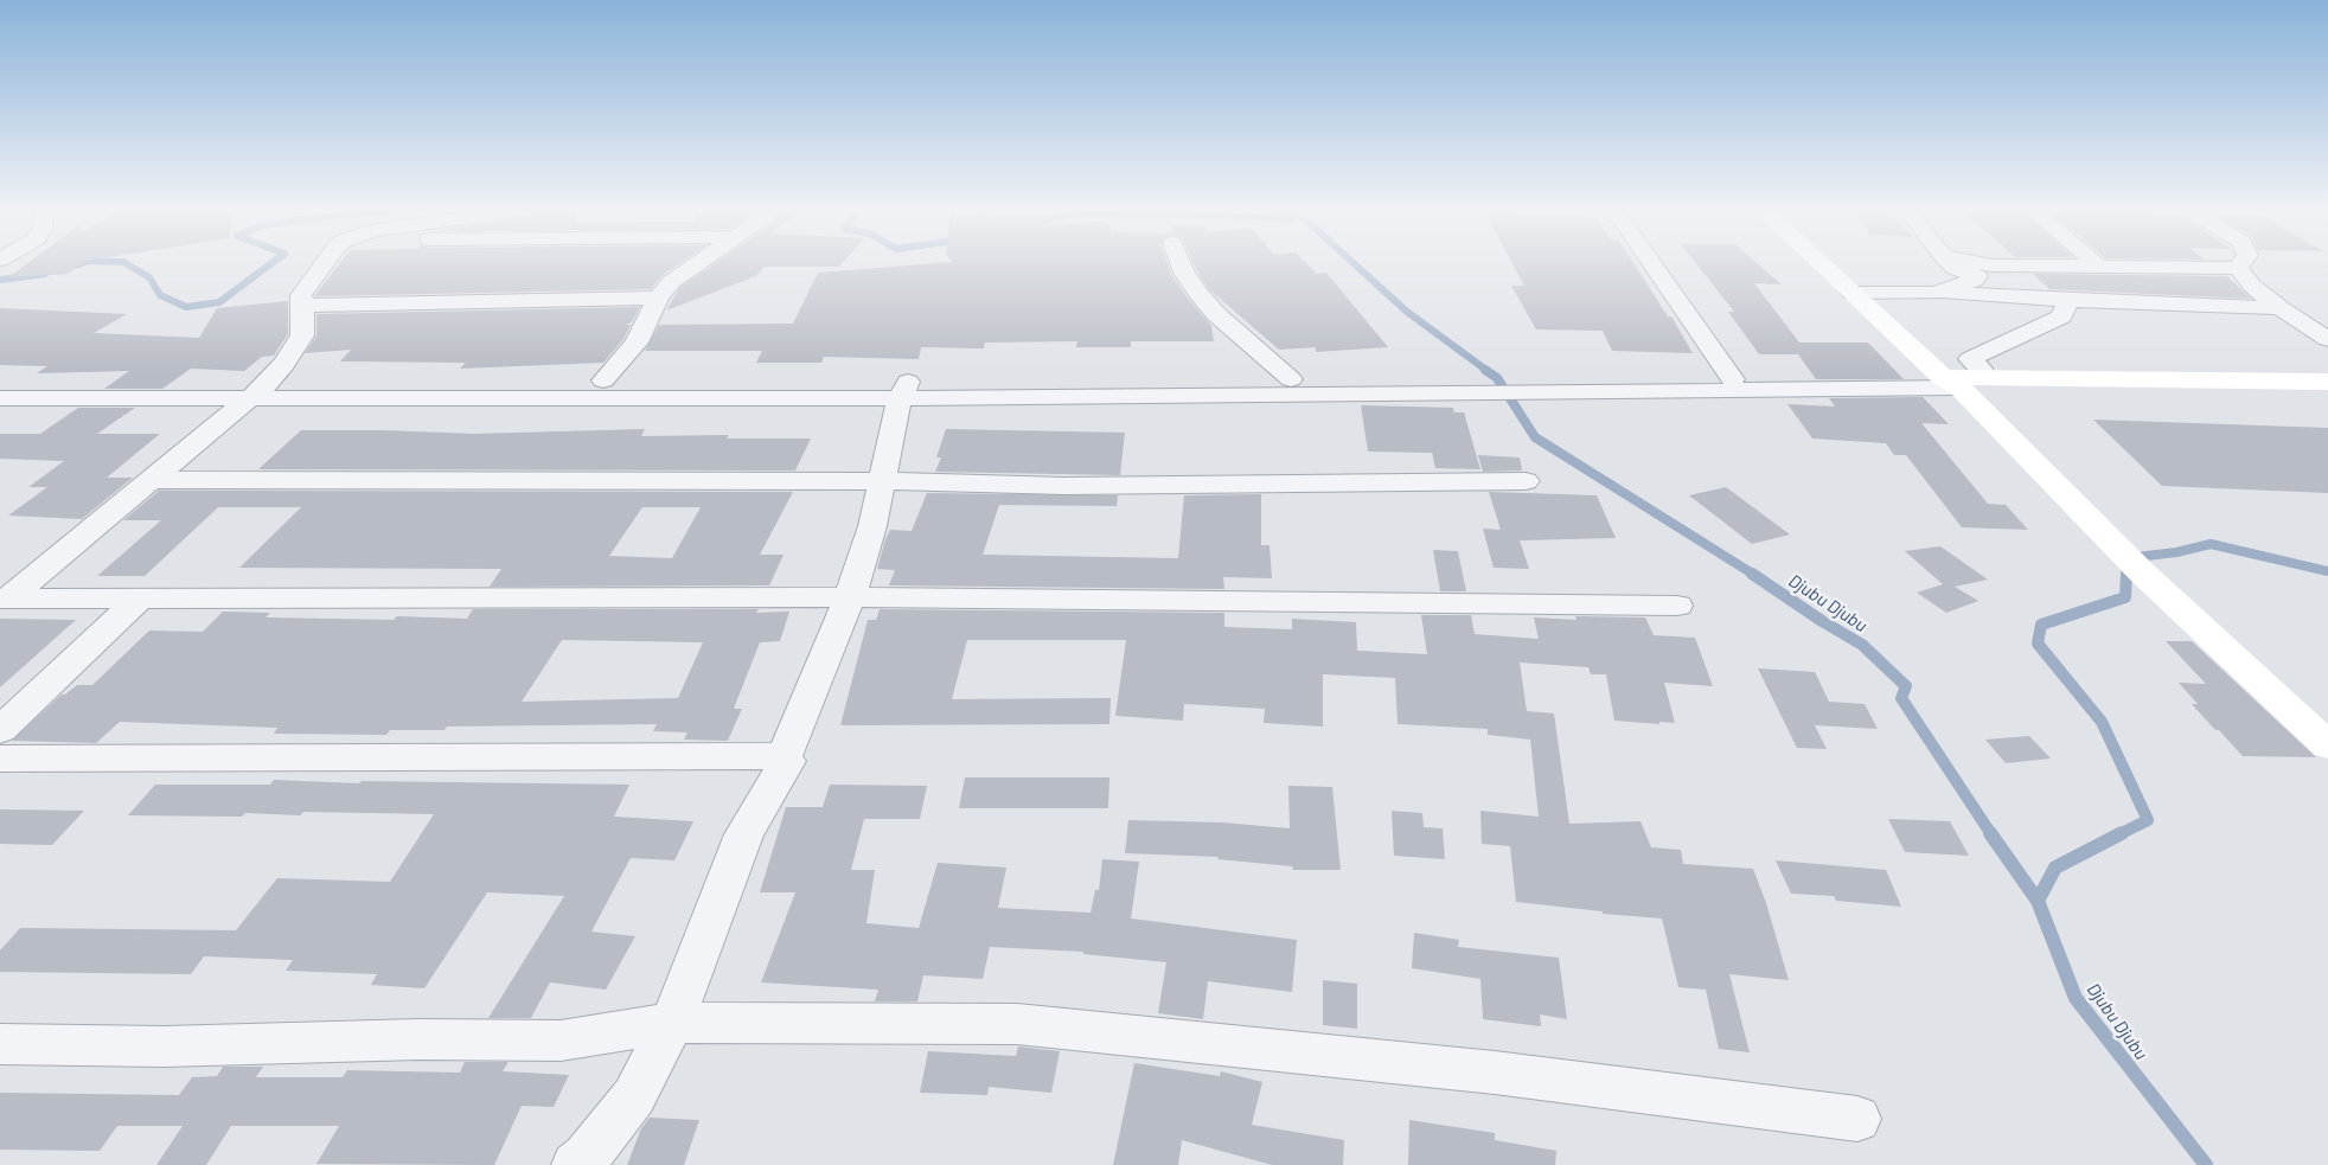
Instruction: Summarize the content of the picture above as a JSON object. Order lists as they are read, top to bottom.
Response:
{
  "water": ["Djubu Djubu"]
}
